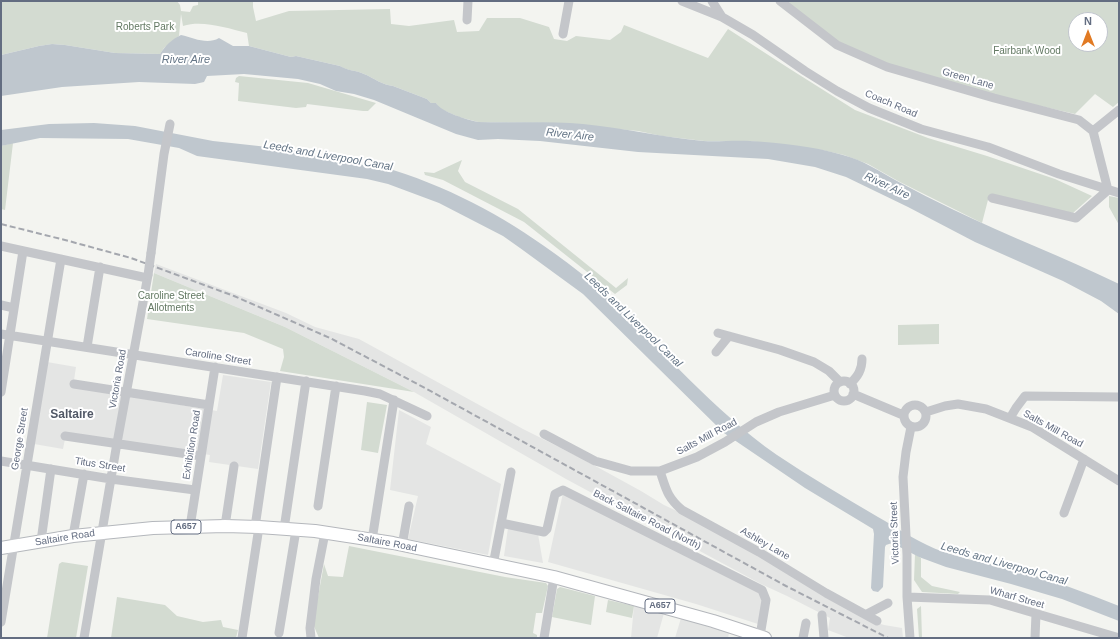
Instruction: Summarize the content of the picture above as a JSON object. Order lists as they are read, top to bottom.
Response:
{
  "streets": {
    "main road": ["A657", "Saltaire Road"],
    "street": [
      "Green Lane",
      "Coach Road",
      "Caroline Street",
      "Victoria Road",
      "Salts Mill Road",
      "George Street",
      "Exhibition Road",
      "Titus Street",
      "Back Saltaire Road (North)",
      "Victoria Street",
      "Ashley Lane",
      "Wharf Street"
    ]
  },
  "crossings": [
    ["Caroline Street", "Victoria Road"],
    ["Caroline Street", "George Street"],
    ["Caroline Street", "Exhibition Road"],
    ["Victoria Road", "Titus Street"],
    ["Victoria Road", "Saltaire Road"],
    ["Salts Mill Road", "Victoria Street"],
    ["Salts Mill Road", "Ashley Lane"],
    ["George Street", "Titus Street"],
    ["George Street", "Saltaire Road"],
    ["Exhibition Road", "Titus Street"],
    ["Exhibition Road", "Saltaire Road"],
    ["Back Saltaire Road (North)", "Saltaire Road"],
    ["Victoria Street", "Wharf Street"]
  ],
  "districts": ["Saltaire"],
  "water": ["River Aire", "Leeds and Liverpool Canal"],
  "parks": ["Roberts Park", "Fairbank Wood", "Caroline Street Allotments"],
  "north": "top"
}
